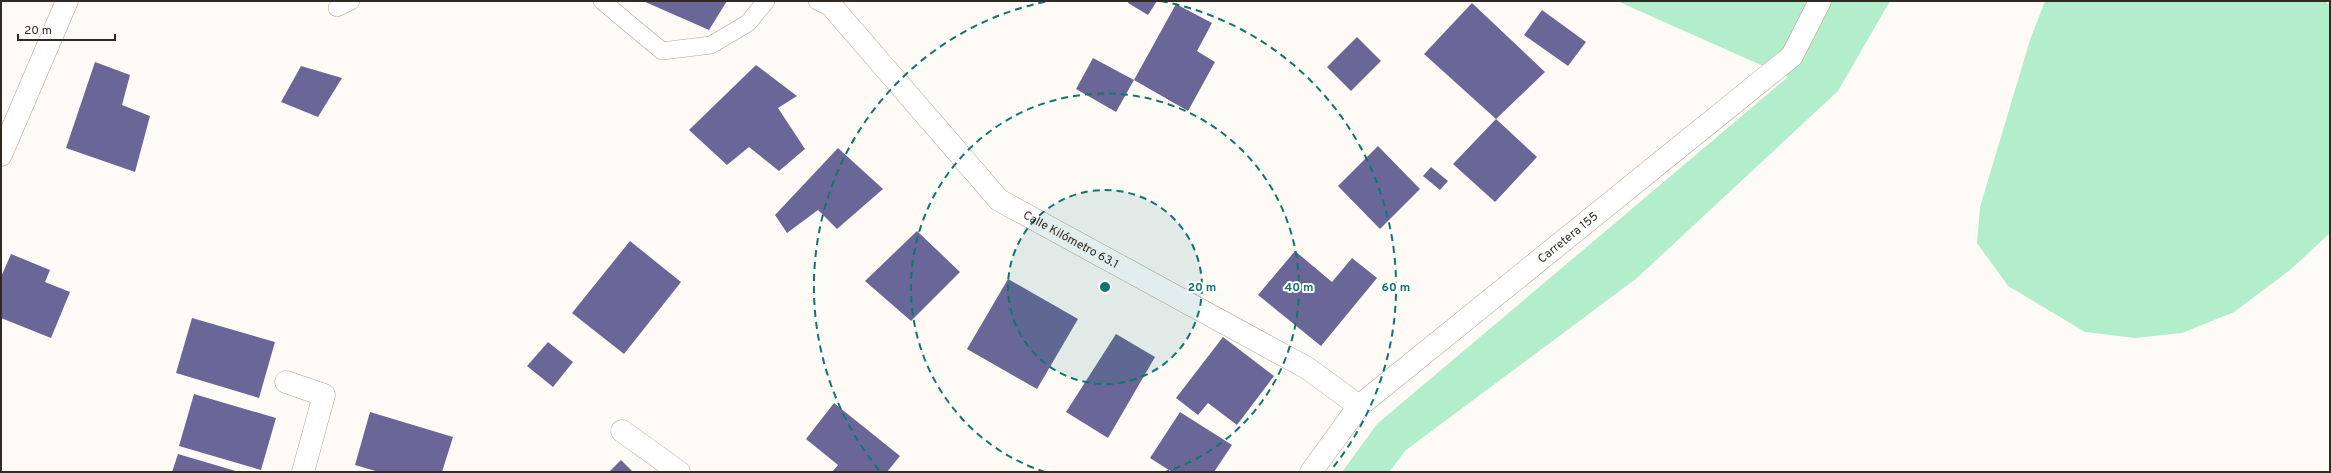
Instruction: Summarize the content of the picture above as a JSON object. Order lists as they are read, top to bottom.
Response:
{
  "streets": {
    "street": ["Carretera 155", "Calle Kilómetro 63.1"]
  },
  "crossings": [
    ["Carretera 155", "Calle Kilómetro 63.1"]
  ],
  "scale_bar": "20 m",
  "rings": ["20 m", "40 m", "60 m"]
}
